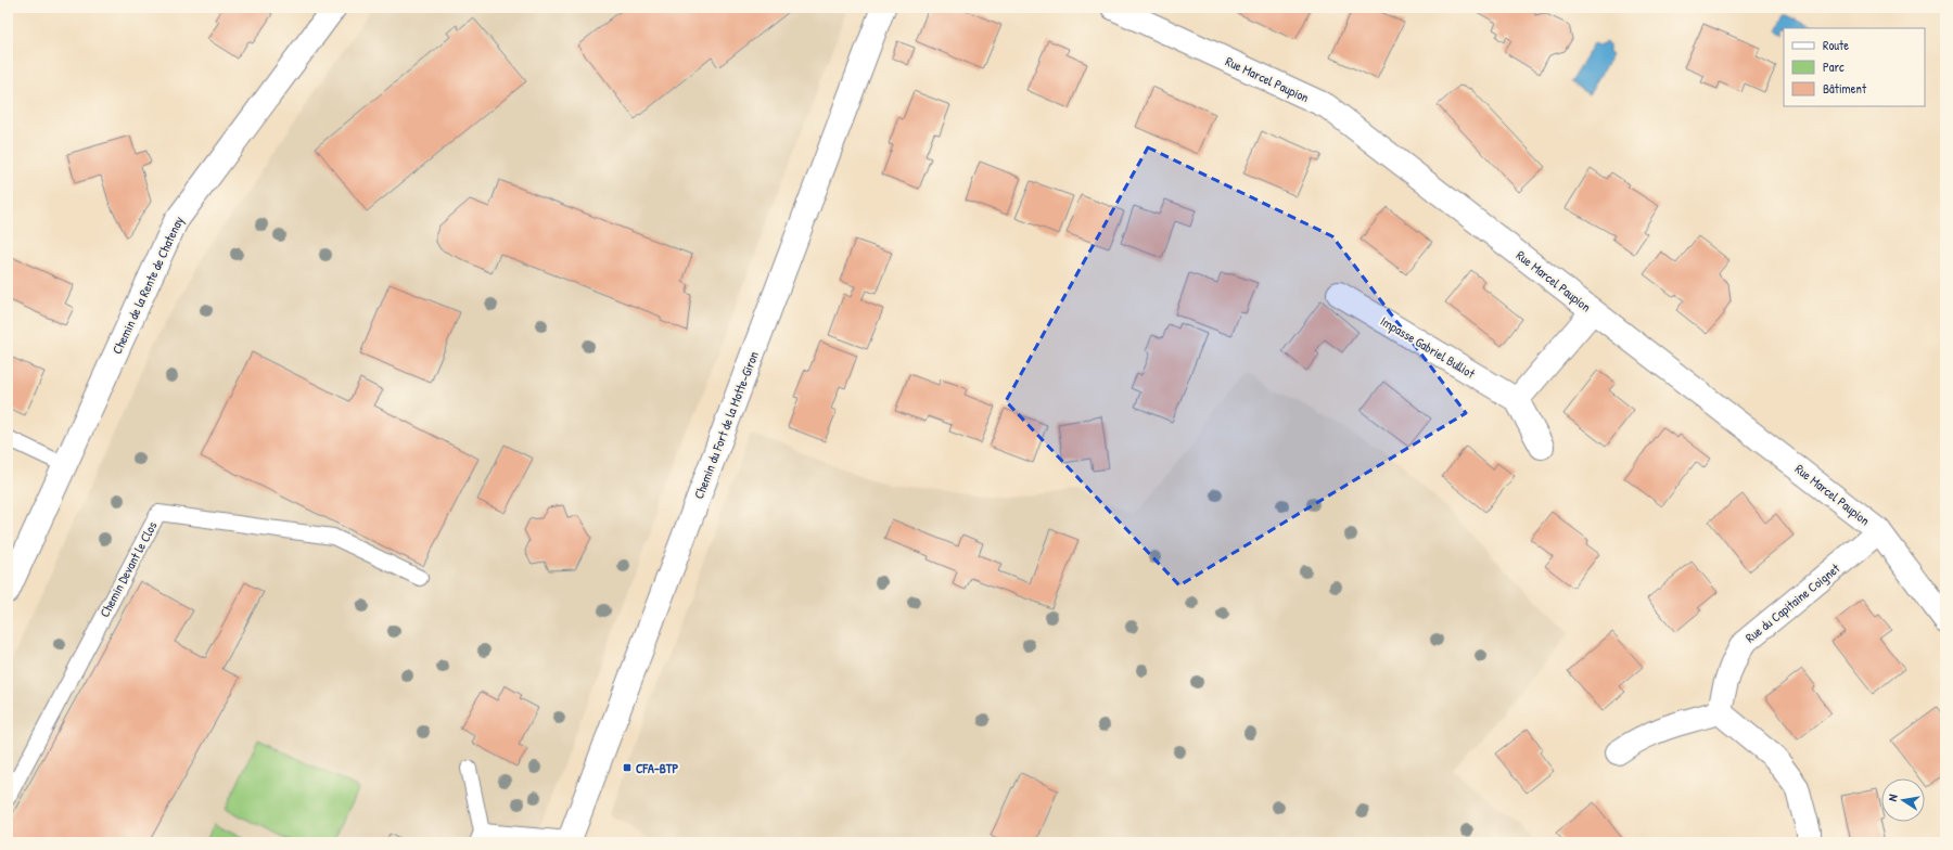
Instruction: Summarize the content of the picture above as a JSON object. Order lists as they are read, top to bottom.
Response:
{
  "streets": {
    "street": [
      "Rue Marcel Paupion",
      "Chemin de la Rente de Chatenay",
      "Impasse Gabriel Bulliot",
      "Chemin du Fort de la Motte-Giron",
      "Rue du Capitaine Coignet"
    ],
    "lane": ["Chemin Devant le Clos"]
  },
  "crossings": [
    ["Rue Marcel Paupion", "Rue du Capitaine Coignet"]
  ],
  "places": {
    "transit": ["CFA-BTP"]
  },
  "legend": ["Route", "Parc", "Bâtiment"],
  "north": "left"
}
